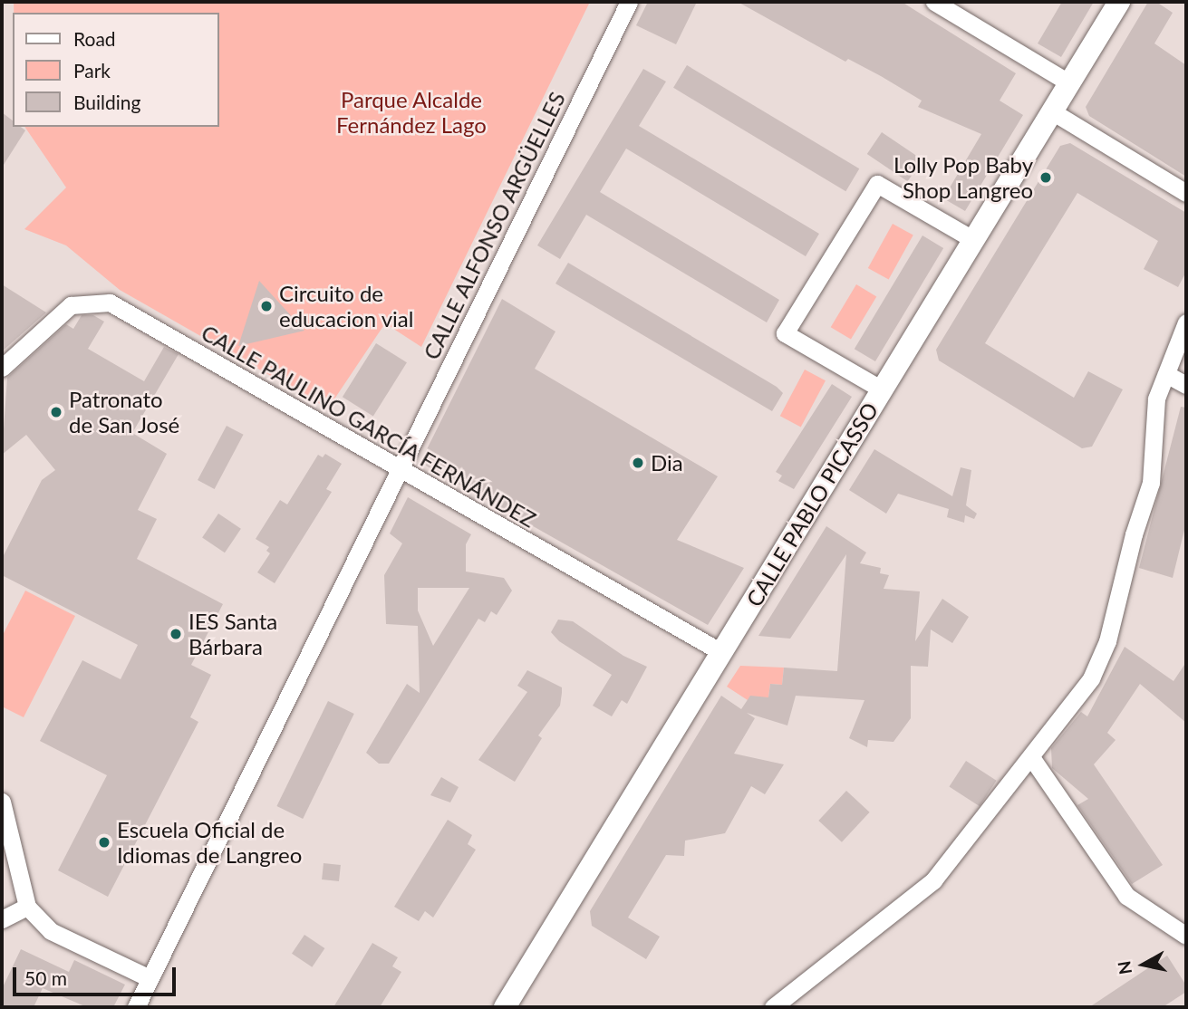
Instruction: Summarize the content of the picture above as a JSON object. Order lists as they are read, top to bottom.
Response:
{
  "streets": {
    "street": ["CALLE ALFONSO ARGÜELLES", "CALLE PAULINO GARCÍA FERNÁNDEZ", "CALLE PABLO PICASSO"]
  },
  "crossings": [
    ["CALLE ALFONSO ARGÜELLES", "CALLE PAULINO GARCÍA FERNÁNDEZ"],
    ["CALLE PAULINO GARCÍA FERNÁNDEZ", "CALLE PABLO PICASSO"]
  ],
  "parks": ["Parque Alcalde Fernández Lago"],
  "places": [
    "Lolly Pop Baby Shop Langreo",
    "Circuito de educacion vial",
    "Patronato de San José",
    "Dia",
    "IES Santa Bárbara",
    "Escuela Oficial de Idiomas de Langreo"
  ],
  "legend": ["Road", "Park", "Building"],
  "scale_bar": "50 m",
  "north": "left"
}
